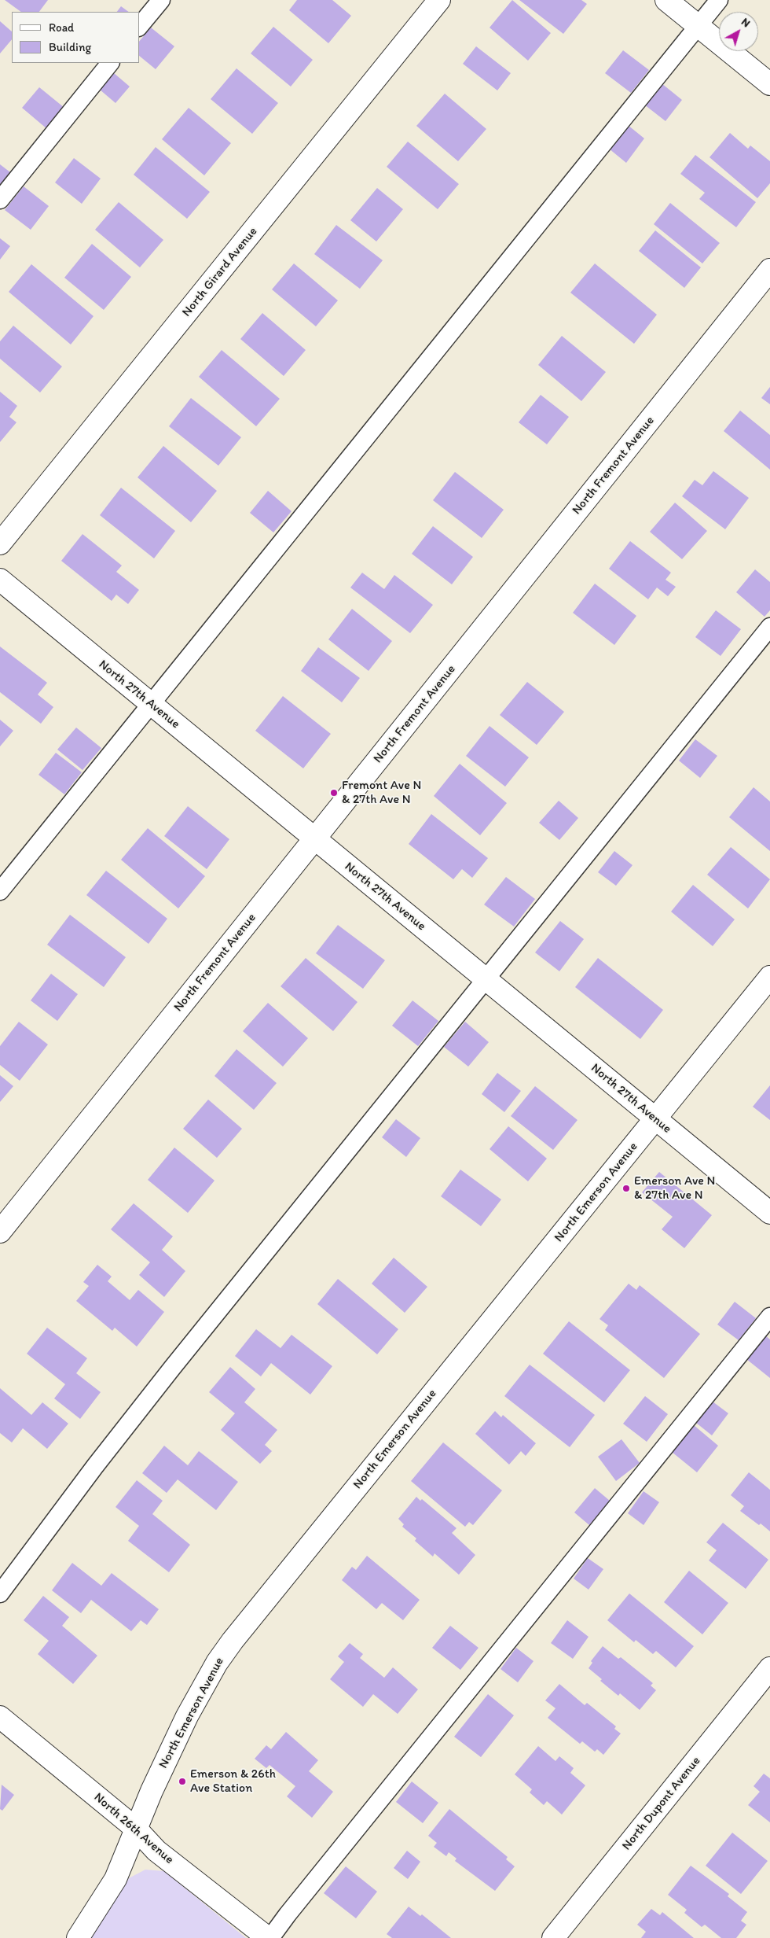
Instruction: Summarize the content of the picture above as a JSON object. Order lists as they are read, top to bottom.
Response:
{
  "streets": {
    "street": [
      "North Girard Avenue",
      "North Fremont Avenue",
      "North 27th Avenue",
      "North Emerson Avenue",
      "North Dupont Avenue",
      "North 26th Avenue"
    ]
  },
  "crossings": [
    ["North Fremont Avenue", "North 27th Avenue"],
    ["North 27th Avenue", "North Emerson Avenue"],
    ["North Emerson Avenue", "North 26th Avenue"]
  ],
  "places": ["Fremont Ave N & 27th Ave N", "Emerson Ave N & 27th Ave N", "Emerson & 26th Ave Station"],
  "legend": ["Road", "Building"],
  "north": "top right"
}
